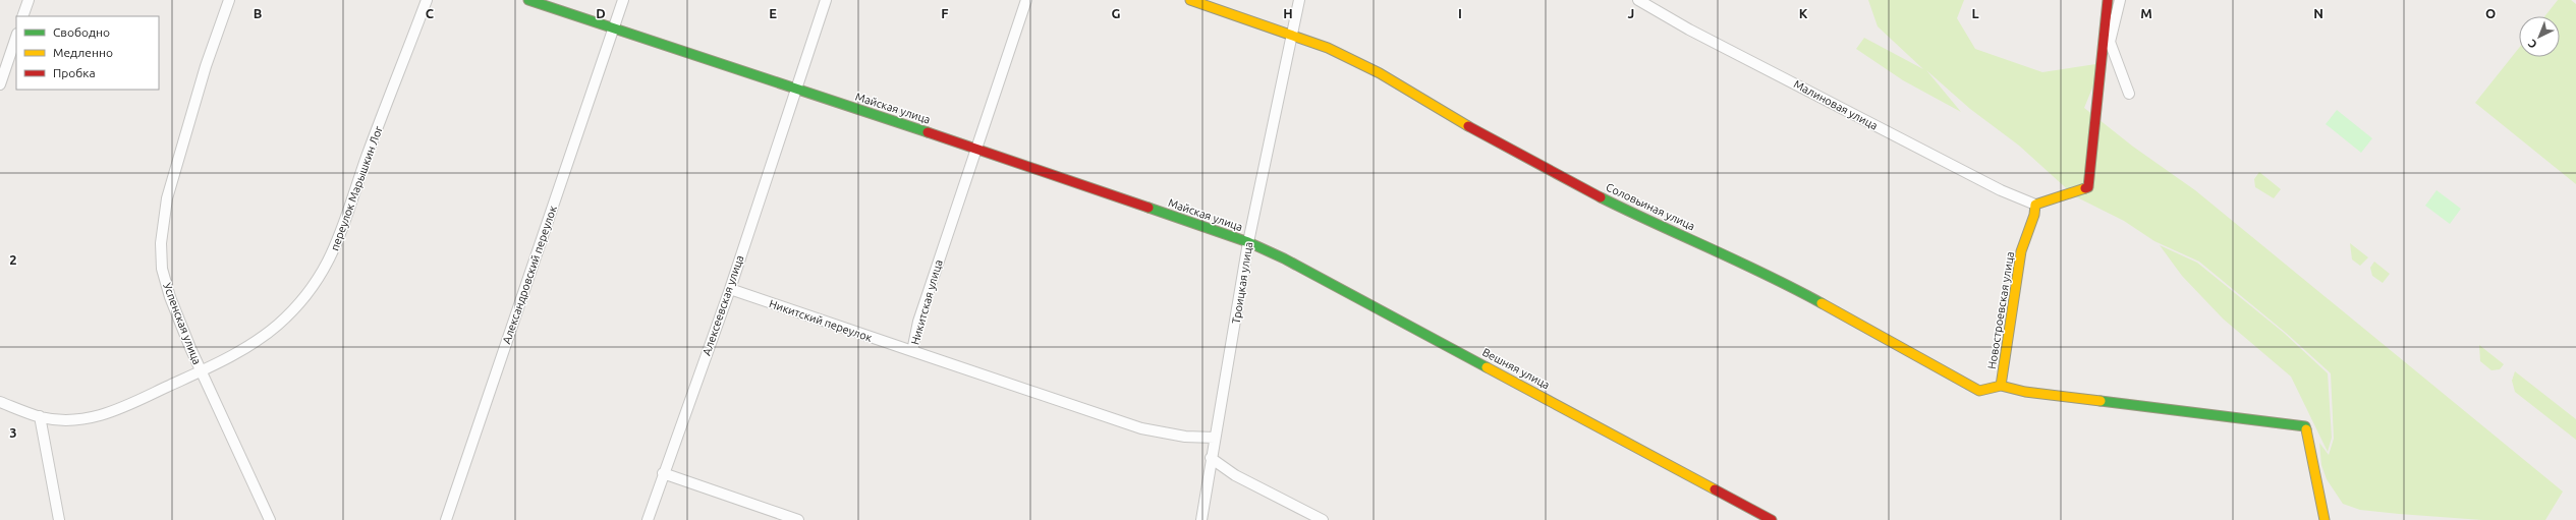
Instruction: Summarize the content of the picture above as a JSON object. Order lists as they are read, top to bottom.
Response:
{
  "streets": {
    "street": [
      "Малиновая улица",
      "Майская улица",
      "переулок Марышкин Лог",
      "Соловьиная улица",
      "Александровский переулок",
      "Троицкая улица",
      "Никитская улица",
      "Алексеевская улица",
      "Новостроевская улица",
      "Никитский переулок",
      "Успенская улица",
      "Вешняя улица"
    ]
  },
  "crossings": [
    ["Малиновая улица", "Новостроевская улица"],
    ["Майская улица", "Александровский переулок"],
    ["Майская улица", "Троицкая улица"],
    ["Майская улица", "Никитская улица"],
    ["Майская улица", "Алексеевская улица"],
    ["Майская улица", "Вешняя улица"],
    ["переулок Марышкин Лог", "Успенская улица"],
    ["Соловьиная улица", "Троицкая улица"],
    ["Соловьиная улица", "Новостроевская улица"],
    ["Троицкая улица", "Никитская улица"],
    ["Троицкая улица", "Вешняя улица"],
    ["Никитская улица", "Никитский переулок"],
    ["Алексеевская улица", "Никитский переулок"]
  ],
  "legend": ["Свободно", "Медленно", "Пробка"],
  "north": "bottom left",
  "grid": {
    "columns": [
      "B",
      "C",
      "D",
      "E",
      "F",
      "G",
      "H",
      "I",
      "J",
      "K",
      "L",
      "M",
      "N",
      "O"
    ],
    "rows": ["2", "3"]
  }
}
